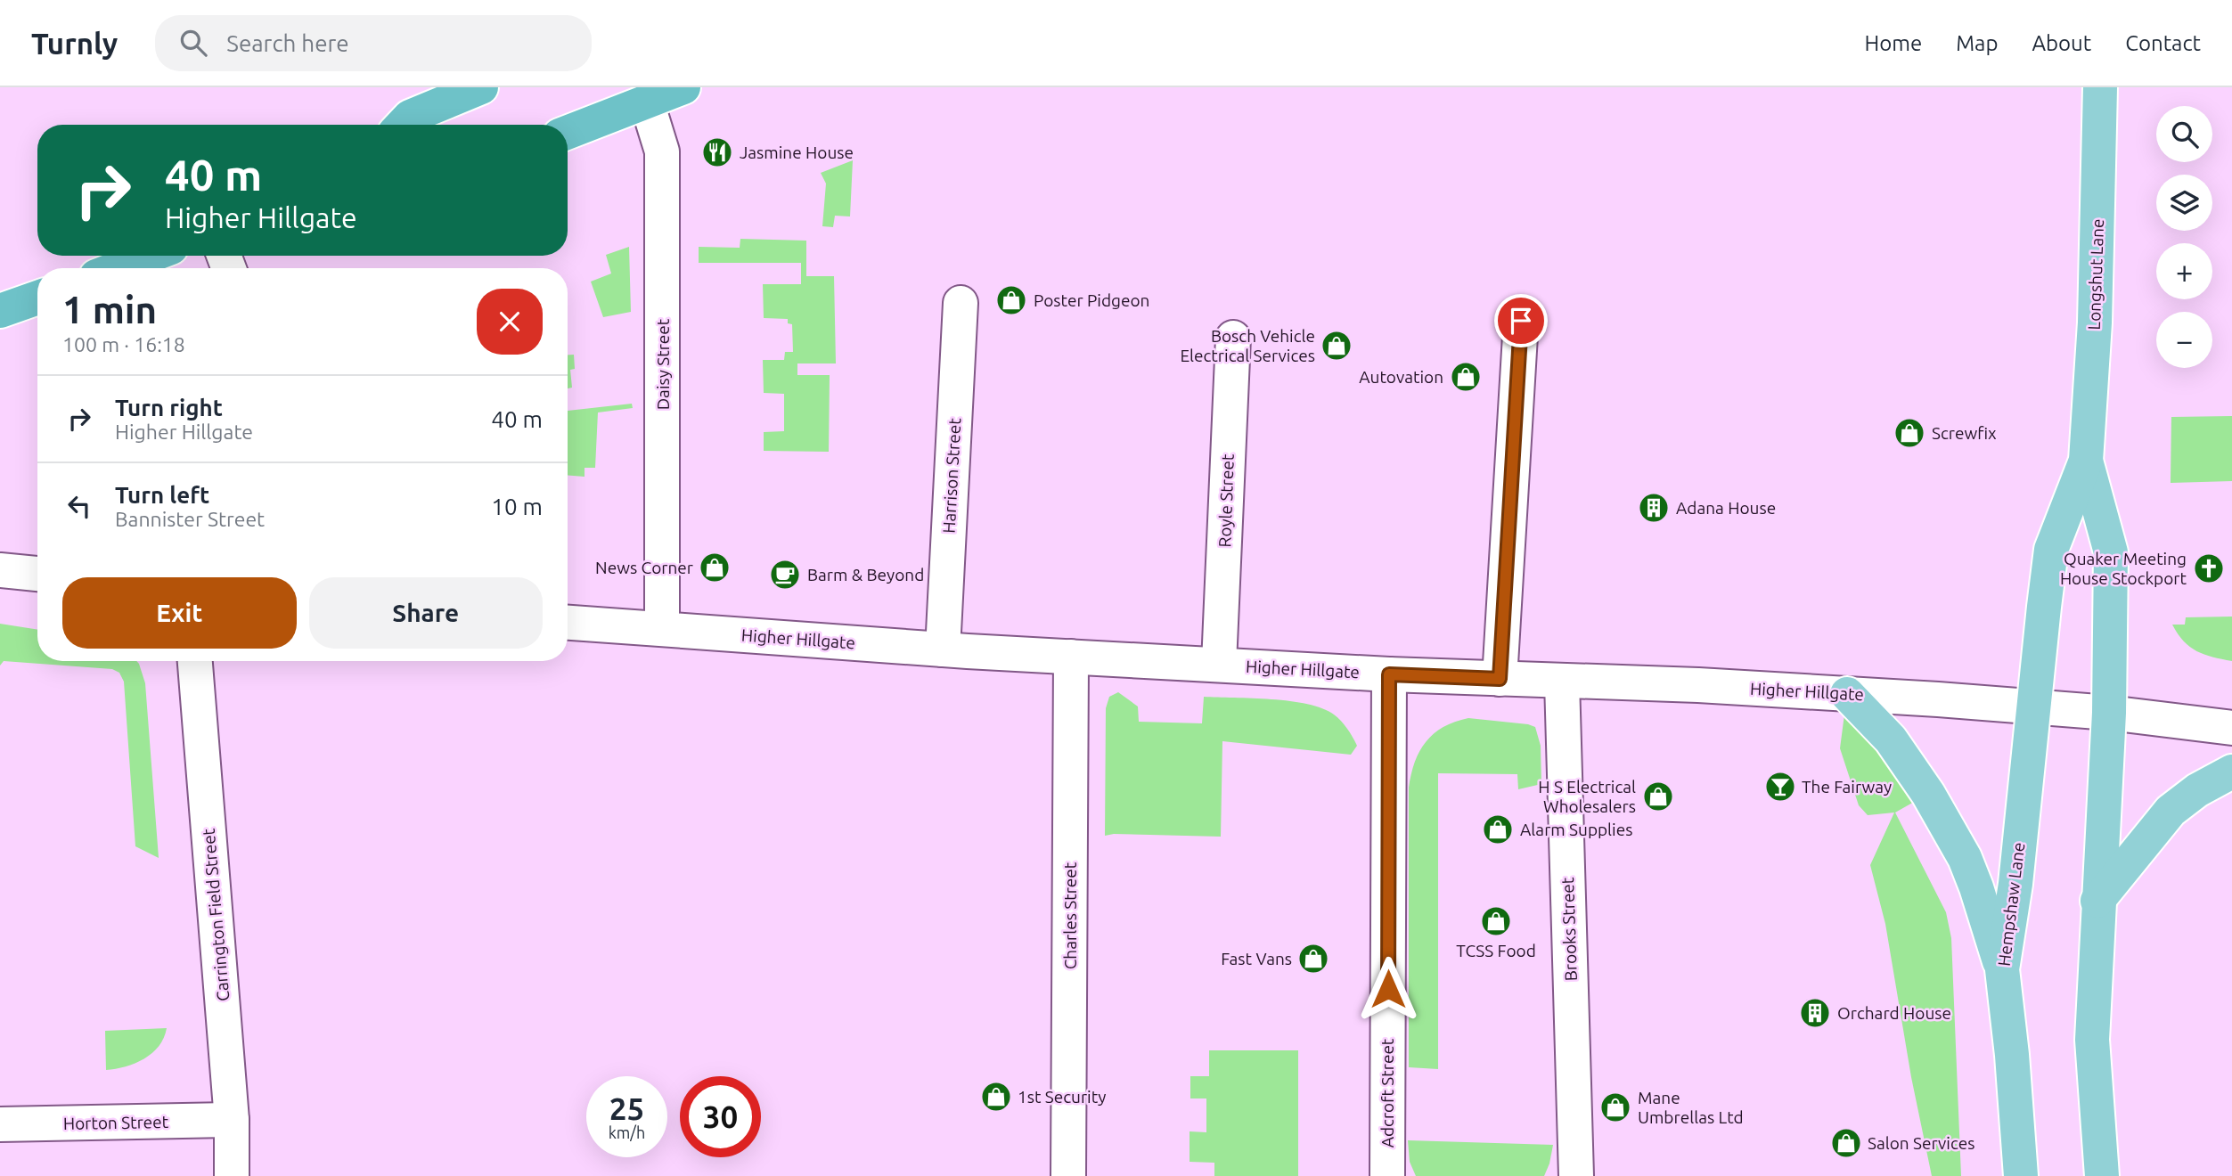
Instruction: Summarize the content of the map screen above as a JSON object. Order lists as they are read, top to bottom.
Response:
{
  "streets": {
    "main road": ["Longshut Lane", "Hempshaw Lane"],
    "street": [
      "Daisy Street",
      "Harrison Street",
      "Royle Street",
      "Higher Hillgate",
      "Carrington Field Street",
      "Charles Street",
      "Brooks Street",
      "Adcroft Street",
      "Horton Street"
    ]
  },
  "crossings": [
    ["Longshut Lane", "Higher Hillgate"],
    ["Longshut Lane", "Hempshaw Lane"],
    ["Daisy Street", "Higher Hillgate"],
    ["Harrison Street", "Higher Hillgate"],
    ["Royle Street", "Higher Hillgate"],
    ["Higher Hillgate", "Hempshaw Lane"],
    ["Higher Hillgate", "Charles Street"],
    ["Higher Hillgate", "Brooks Street"],
    ["Higher Hillgate", "Adcroft Street"],
    ["Carrington Field Street", "Horton Street"]
  ],
  "places": {
    "restaurant": ["Jasmine House"],
    "shop": [
      "Poster Pidgeon",
      "Bosch Vehicle Electrical Services",
      "Autovation",
      "Screwfix",
      "News Corner",
      "H S Electrical Wholesalers",
      "Alarm Supplies",
      "TCSS Food",
      "Fast Vans",
      "1st Security",
      "Mane Umbrellas Ltd",
      "Salon Services"
    ],
    "building": ["Adana House", "Orchard House"],
    "church": ["Quaker Meeting House Stockport"],
    "cafe": ["Barm & Beyond"],
    "bar": ["The Fairway"]
  },
  "page": {
    "header": "Turnly",
    "search": "Search here",
    "nav": [
      "Home",
      "Map",
      "About",
      "Contact"
    ],
    "map_buttons": ["+", "−"],
    "turn": ["40 m", "Higher Hillgate"],
    "heading": ["1 min", "100 m · 16:18"],
    "list": [
      {
        "name": "Turn right",
        "note": "Higher Hillgate",
        "value": "40 m"
      },
      {
        "name": "Turn left",
        "note": "Bannister Street",
        "value": "10 m"
      }
    ],
    "buttons": ["Exit", "Share"],
    "speed": "25 km/h",
    "limit": "30"
  }
}
